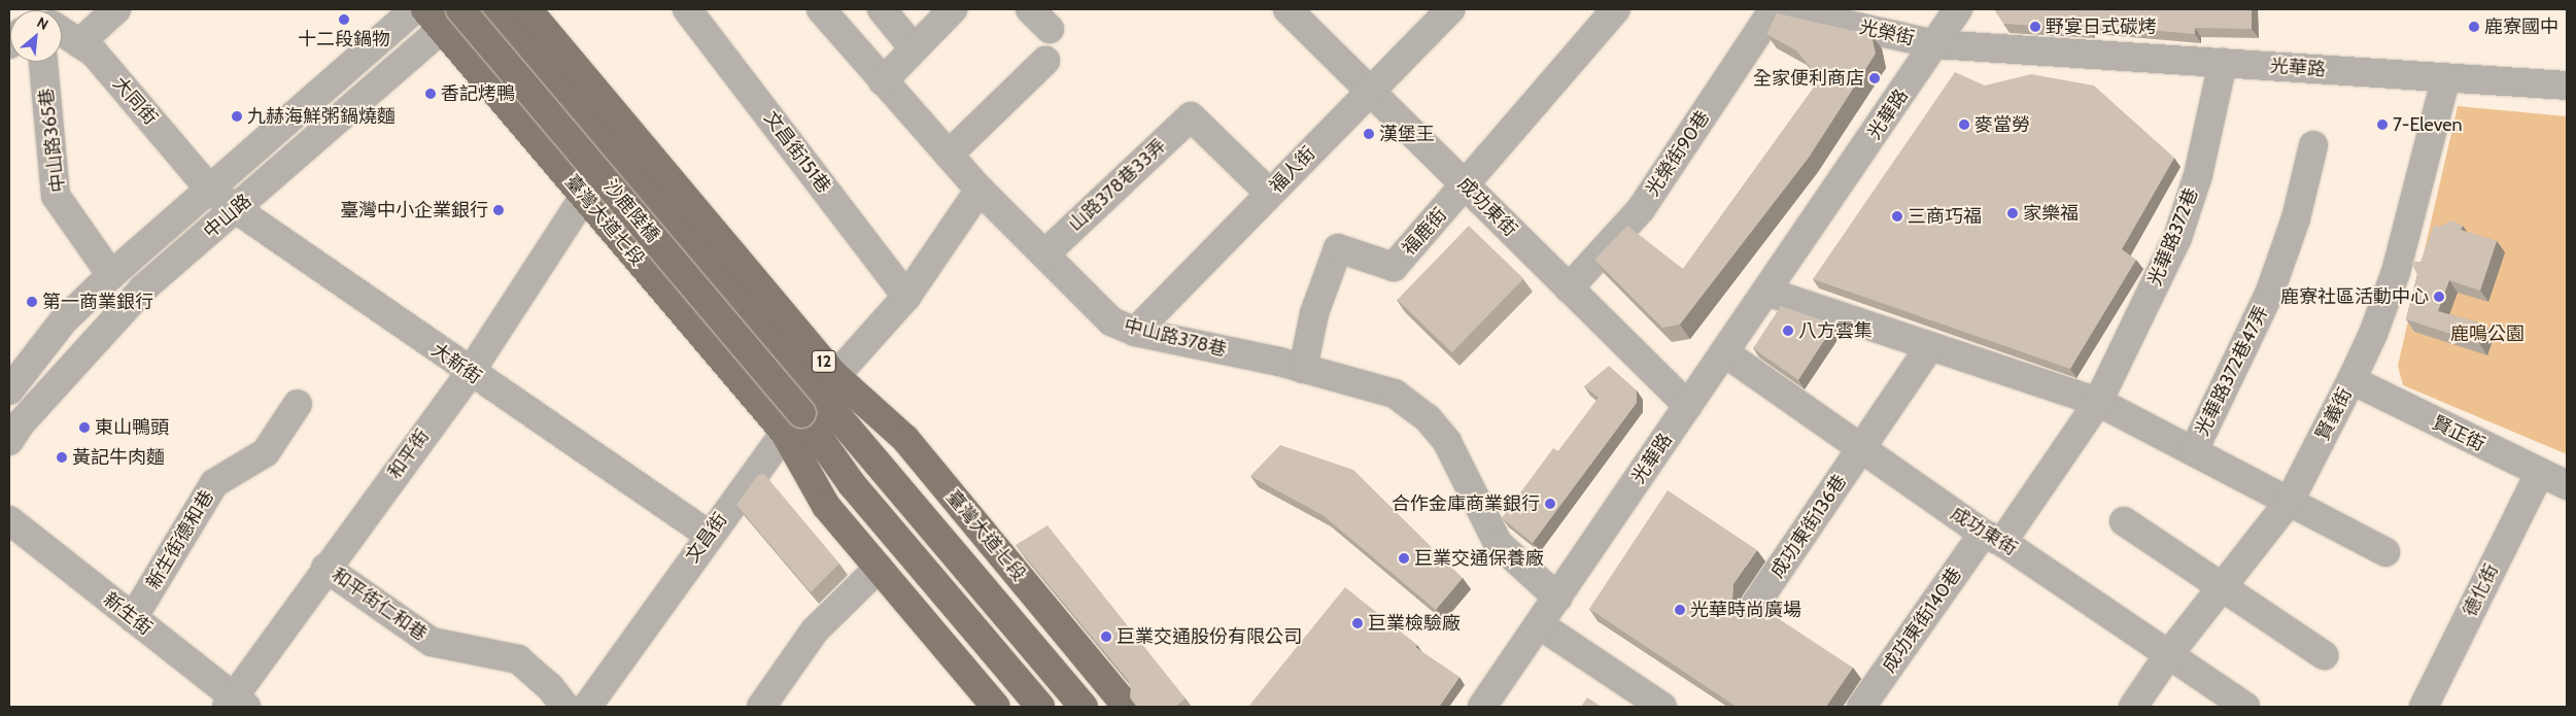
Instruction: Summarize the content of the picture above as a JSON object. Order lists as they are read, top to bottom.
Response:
{
  "streets": {
    "main road": ["沙鹿陸橋", "臺灣大道七段", "12"],
    "street": [
      "光榮街",
      "光華路",
      "大同街",
      "中山路365巷",
      "文昌街151巷",
      "光榮街90巷",
      "福人街",
      "山路378巷33弄",
      "成功東街",
      "中山路",
      "福鹿街",
      "光華路372巷",
      "中山路378巷",
      "大新街",
      "光華路372巷47弄",
      "賢義街",
      "賢正街",
      "和平街",
      "成功東街136巷",
      "文昌街",
      "新生街德和巷",
      "德化街",
      "和平街仁和巷",
      "新生街",
      "成功東街140巷"
    ]
  },
  "crossings": [
    ["光榮街", "光華路"],
    ["光華路", "成功東街"],
    ["光華路", "光華路372巷"],
    ["光華路", "中山路378巷"],
    ["光華路", "賢義街"],
    ["大同街", "中山路"],
    ["大同街", "大新街"],
    ["中山路365巷", "中山路"],
    ["文昌街151巷", "文昌街"],
    ["光榮街90巷", "成功東街"],
    ["福人街", "山路378巷33弄"],
    ["福人街", "成功東街"],
    ["福人街", "中山路378巷"],
    ["山路378巷33弄", "中山路378巷"],
    ["成功東街", "福鹿街"],
    ["成功東街", "光華路372巷"],
    ["成功東街", "賢義街"],
    ["成功東街", "成功東街136巷"],
    ["成功東街", "成功東街140巷"],
    ["沙鹿陸橋", "中山路"],
    ["沙鹿陸橋", "臺灣大道七段"],
    ["沙鹿陸橋", "文昌街"],
    ["中山路", "臺灣大道七段"],
    ["中山路", "大新街"],
    ["臺灣大道七段", "和平街"],
    ["臺灣大道七段", "文昌街"],
    ["福鹿街", "中山路378巷"],
    ["光華路372巷", "成功東街140巷"],
    ["中山路378巷", "文昌街"],
    ["大新街", "和平街"],
    ["大新街", "文昌街"],
    ["賢義街", "賢正街"],
    ["賢正街", "德化街"],
    ["和平街", "和平街仁和巷"],
    ["和平街", "新生街"],
    ["文昌街", "和平街仁和巷"],
    ["新生街德和巷", "新生街"]
  ],
  "parks": ["鹿鳴公園"],
  "places": [
    "十二段鍋物",
    "野宴日式碳烤",
    "鹿寮國中",
    "全家便利商店",
    "香記烤鴨",
    "九赫海鮮粥鍋燒麵",
    "麥當勞",
    "7-Eleven",
    "漢堡王",
    "臺灣中小企業銀行",
    "家樂福",
    "三商巧福",
    "鹿寮社區活動中心",
    "第一商業銀行",
    "八方雲集",
    "東山鴨頭",
    "黃記牛肉麵",
    "合作金庫商業銀行",
    "巨業交通保養廠",
    "光華時尚廣場",
    "巨業檢驗廠",
    "巨業交通股份有限公司"
  ],
  "north": "top right"
}
